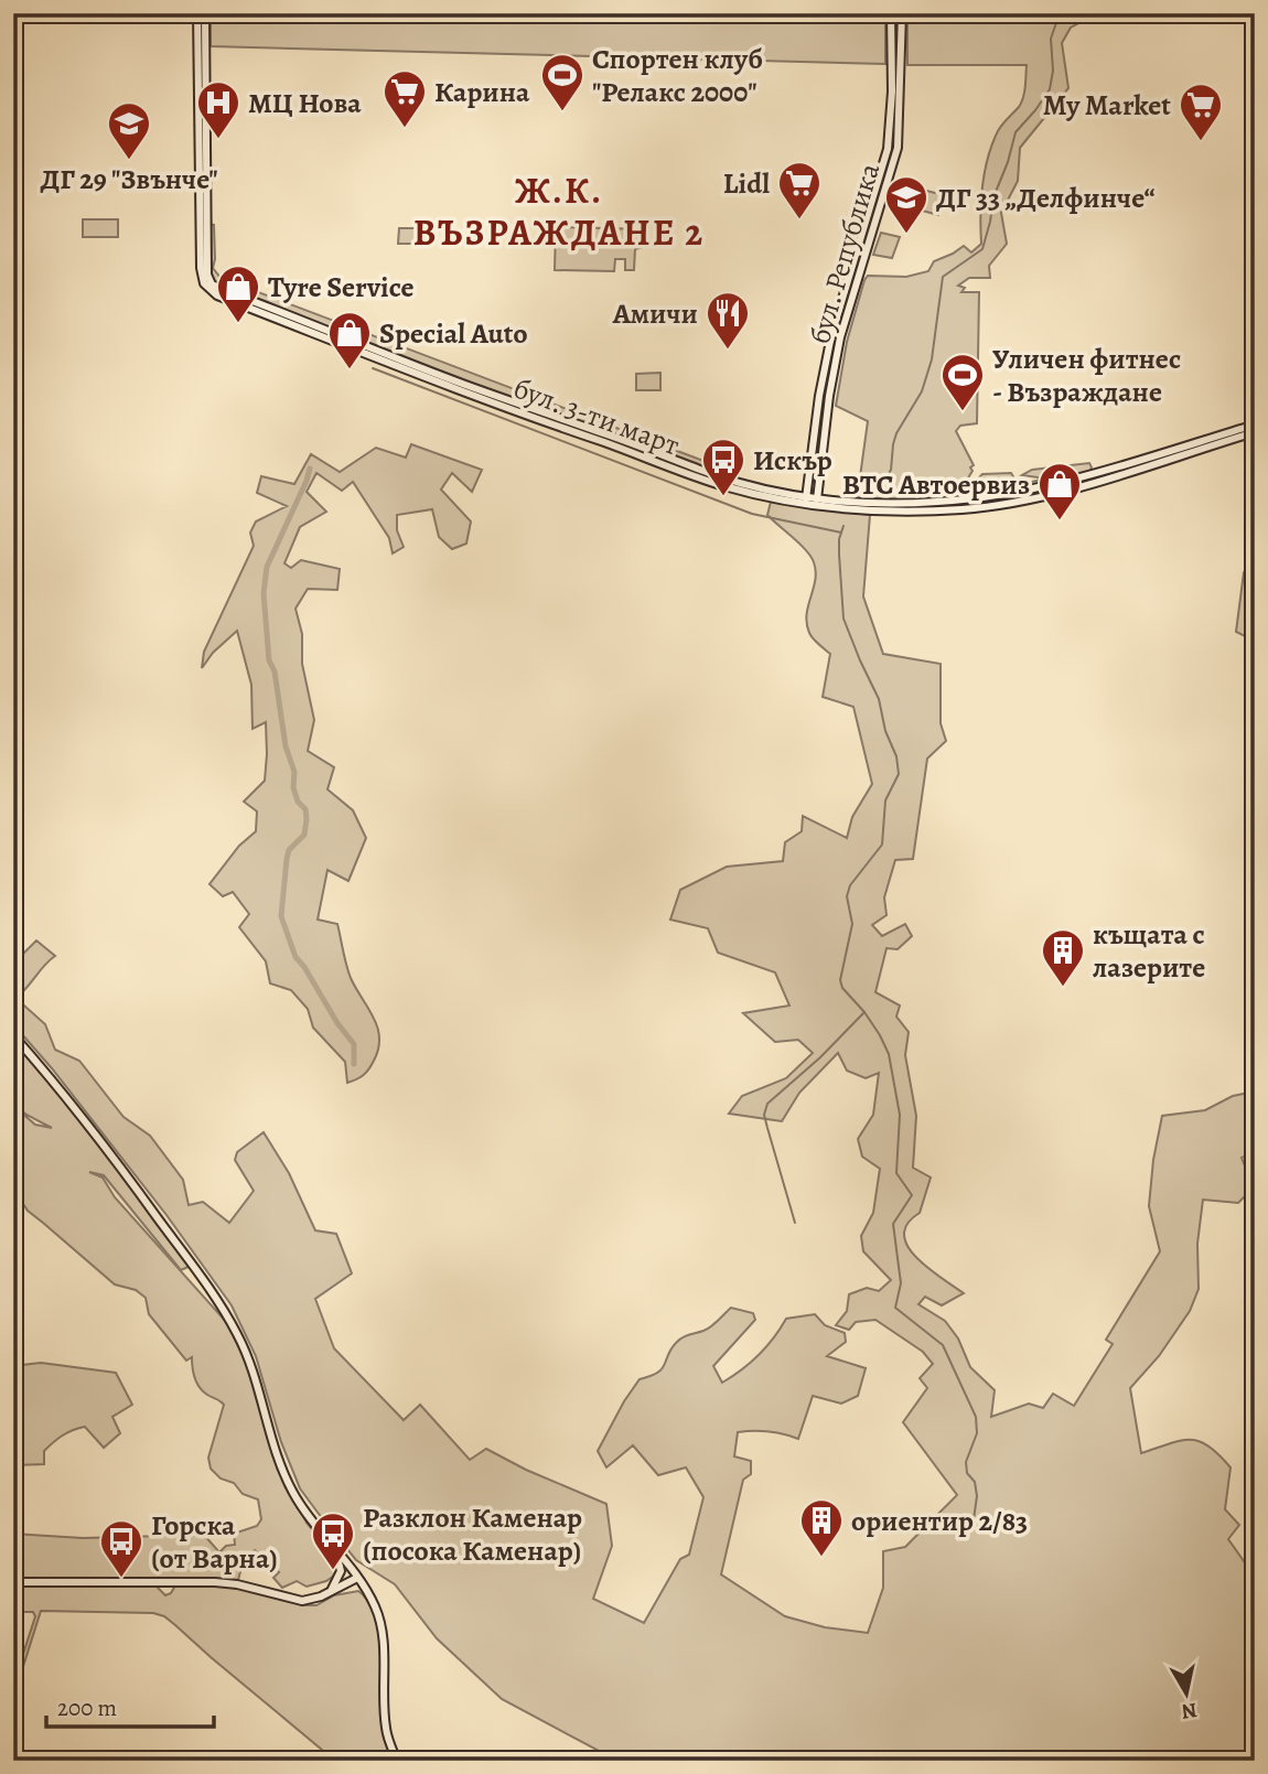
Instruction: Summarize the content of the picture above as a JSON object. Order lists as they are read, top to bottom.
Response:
{
  "streets": {
    "street": ["бул. Република", "бул. 3-ти март"]
  },
  "crossings": [
    ["бул. Република", "бул. 3-ти март"]
  ],
  "districts": ["Ж.К. ВЪЗРАЖДАНЕ 2"],
  "places": {
    "sports": ["Спортен клуб \"Релакс 2000\"", "Уличен фитнес - Възраждане"],
    "supermarket": ["Карина", "My Market", "Lidl"],
    "hospital": ["МЦ Нова"],
    "school or university": ["ДГ 29 \"Звънче\"", "ДГ 33 „Делфинче“"],
    "shop": ["Tyre Service", "Special Auto", "ВТС Автоервиз"],
    "restaurant": ["Амичи"],
    "bus stop": ["Искър", "Разклон Каменар (посока Каменар)", "Горска (от Варна)"],
    "building": ["къщата с лазерите", "ориентир 2/83"]
  },
  "scale_bar": "200 m",
  "north": "bottom"
}
